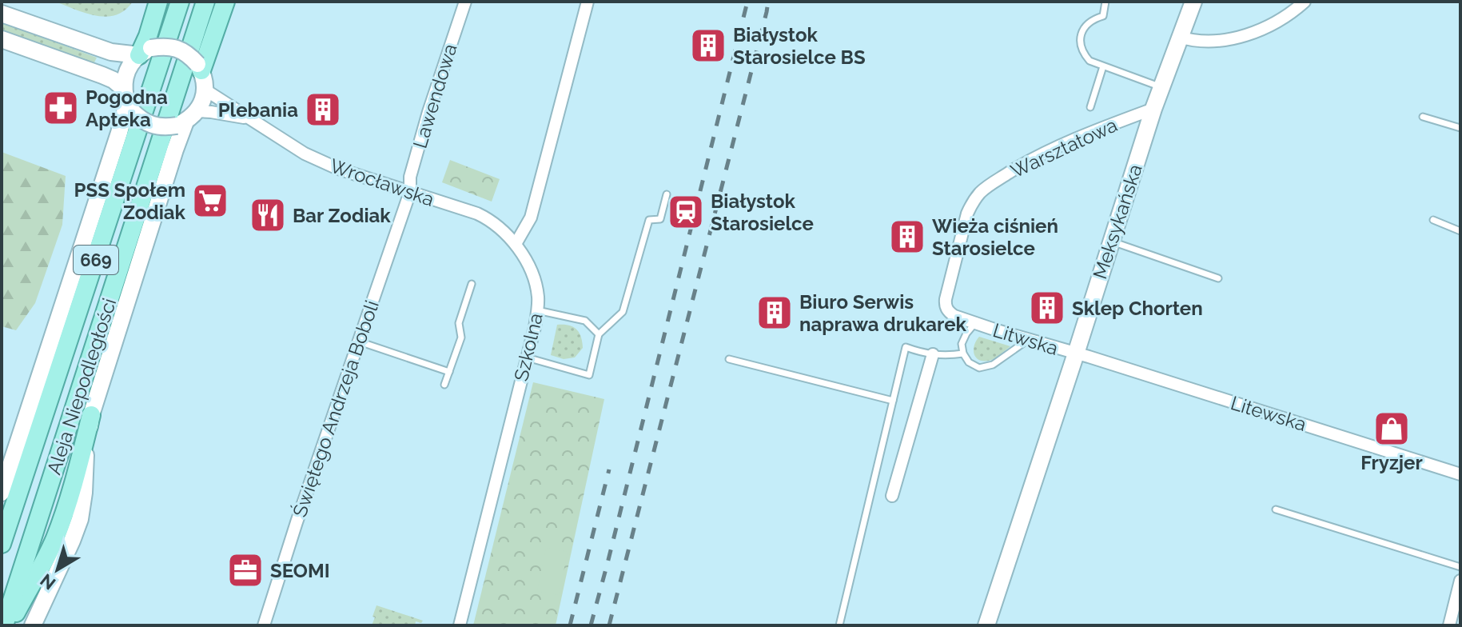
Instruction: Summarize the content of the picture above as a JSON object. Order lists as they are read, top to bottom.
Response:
{
  "streets": {
    "main road": ["Meksykańska", "669", "Aleja Niepodległości"],
    "street": [
      "Lawendowa",
      "Warsztatowa",
      "Wrocławska",
      "Litwska",
      "Szkolna",
      "Świętego Andrzeja Boboli",
      "Litewska"
    ]
  },
  "crossings": [
    ["Lawendowa", "Wrocławska"],
    ["Lawendowa", "Świętego Andrzeja Boboli"],
    ["Warsztatowa", "Meksykańska"],
    ["Warsztatowa", "Litwska"],
    ["Wrocławska", "Szkolna"],
    ["Wrocławska", "Świętego Andrzeja Boboli"],
    ["Meksykańska", "Litwska"],
    ["Meksykańska", "Litewska"],
    ["Litwska", "Litewska"]
  ],
  "places": {
    "building": [
      "Białystok Starosielce BS",
      "Plebania",
      "Wieża ciśnień Starosielce",
      "Sklep Chorten",
      "Biuro Serwis naprawa drukarek"
    ],
    "pharmacy": ["Pogodna Apteka"],
    "supermarket": ["PSS Społem Zodiak"],
    "station": ["Białystok Starosielce"],
    "restaurant": ["Bar Zodiak"],
    "shop": ["Fryzjer"],
    "office": ["SEOMI"]
  },
  "north": "bottom left"
}
